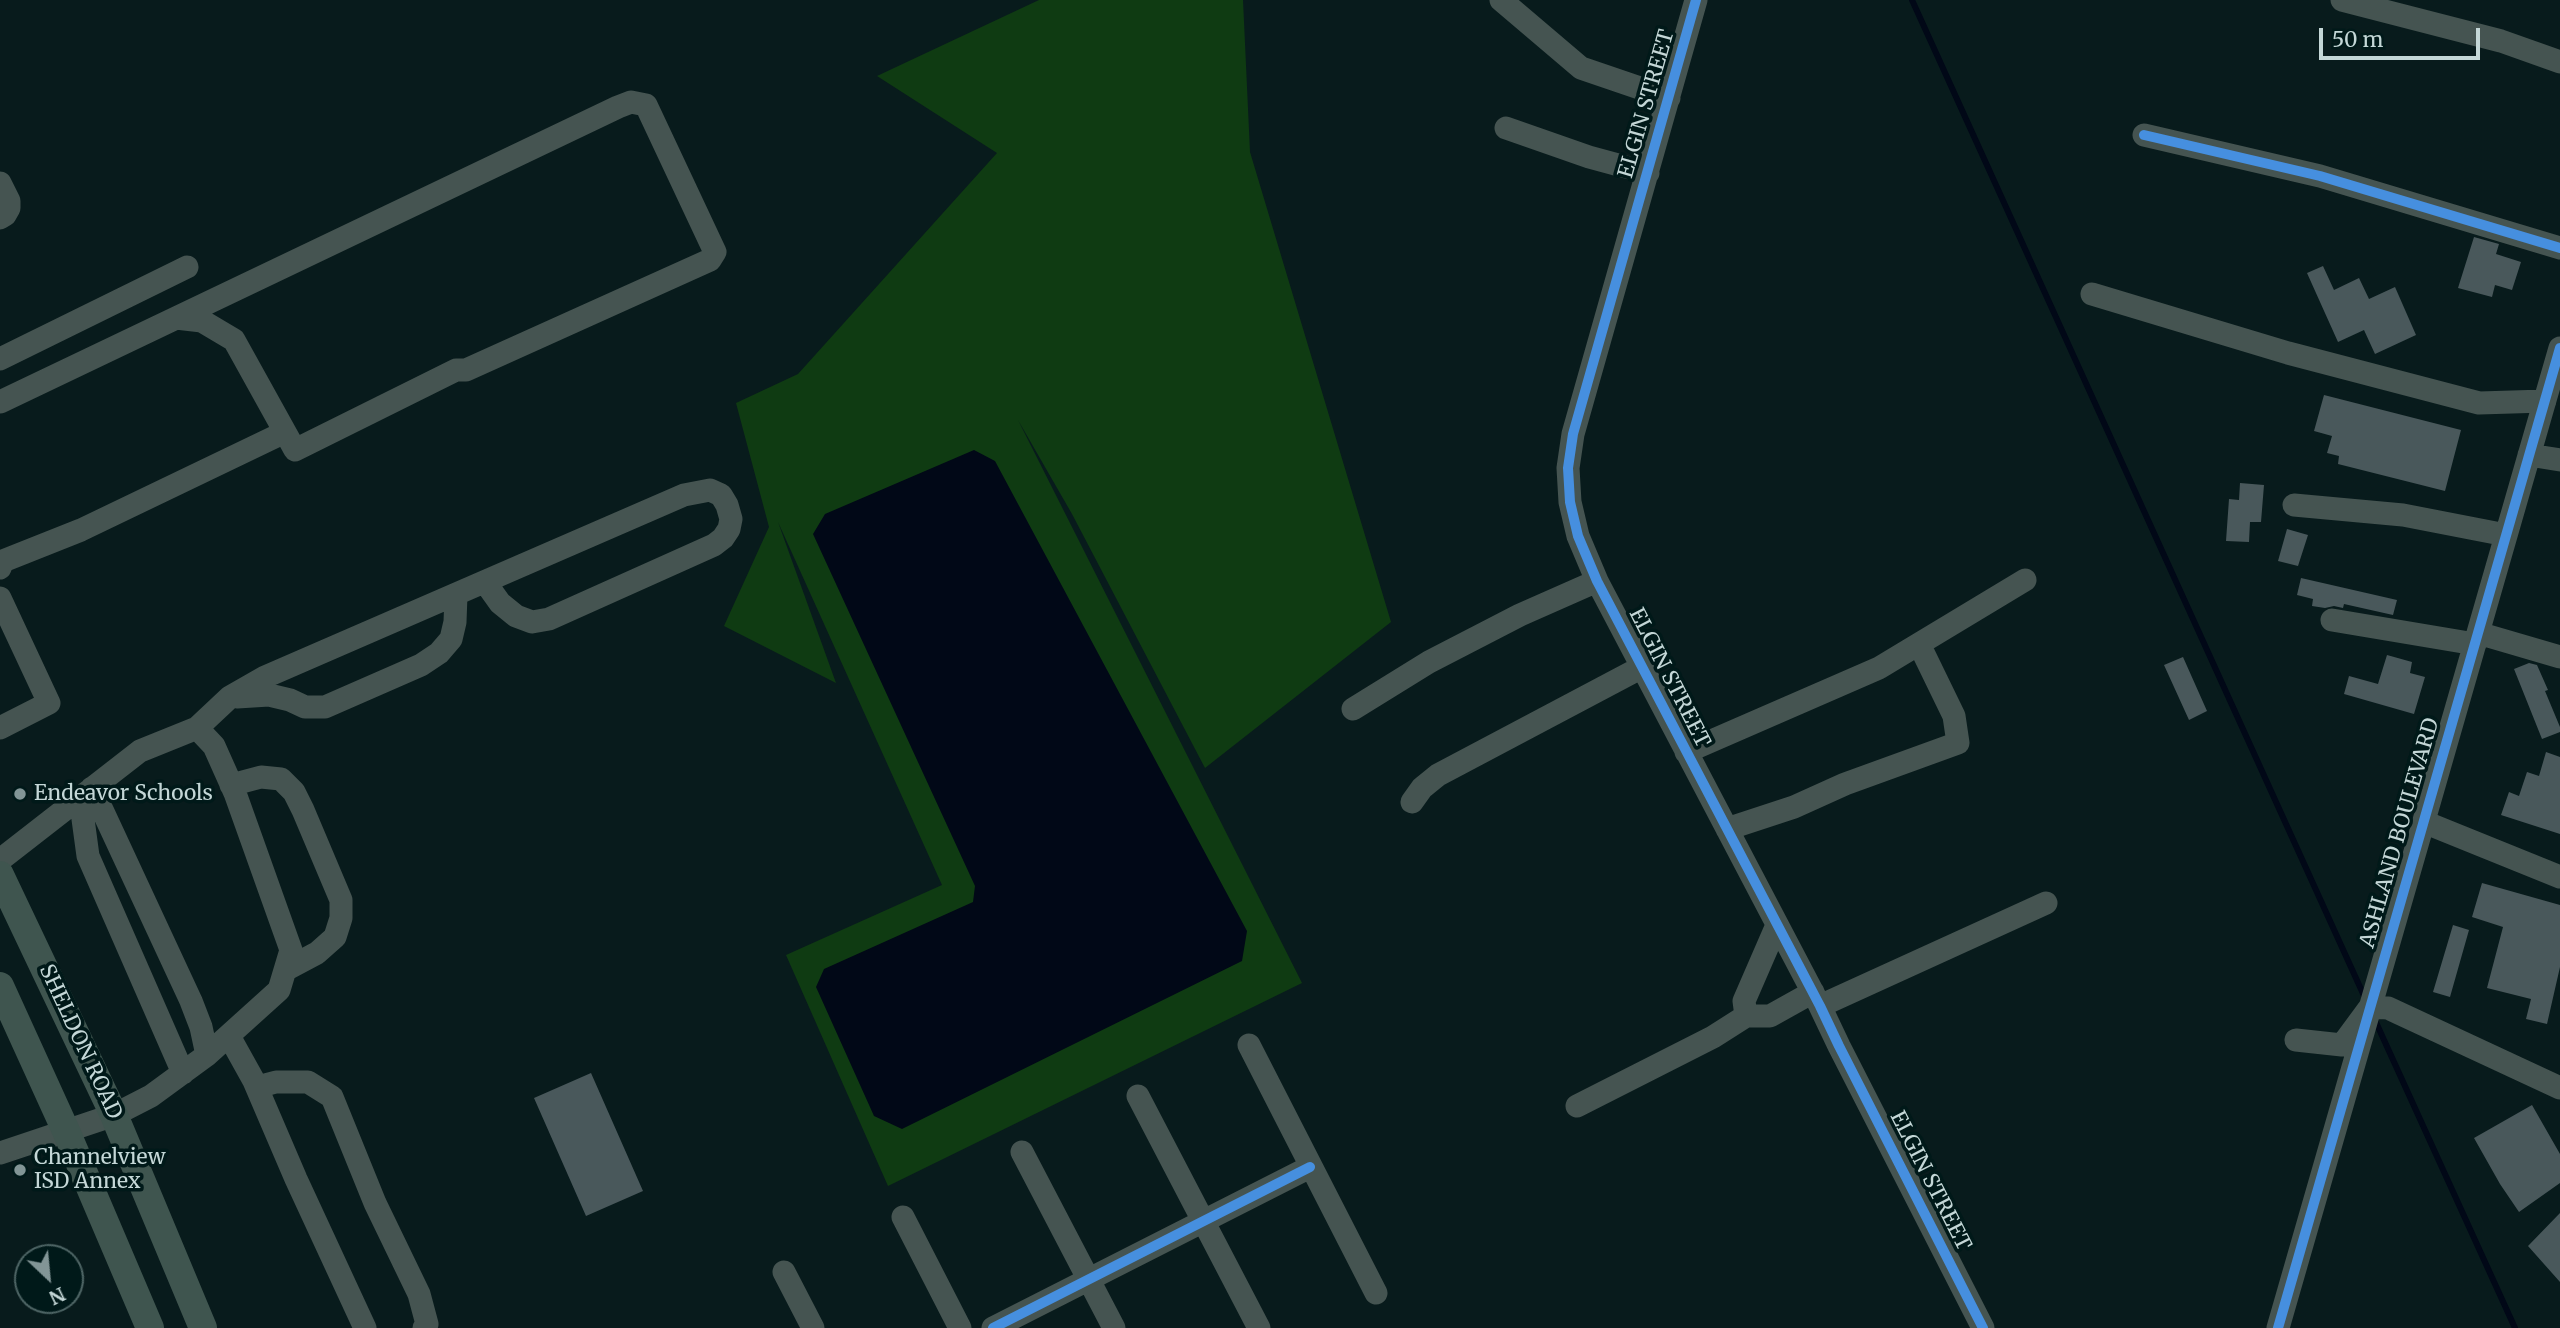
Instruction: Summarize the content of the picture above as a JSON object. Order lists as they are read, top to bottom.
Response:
{
  "streets": {
    "main road": ["SHELDON ROAD"],
    "street": ["ELGIN STREET", "ASHLAND BOULEVARD"]
  },
  "places": ["Endeavor Schools", "Channelview ISD Annex"],
  "scale_bar": "50 m",
  "north": "bottom right"
}
